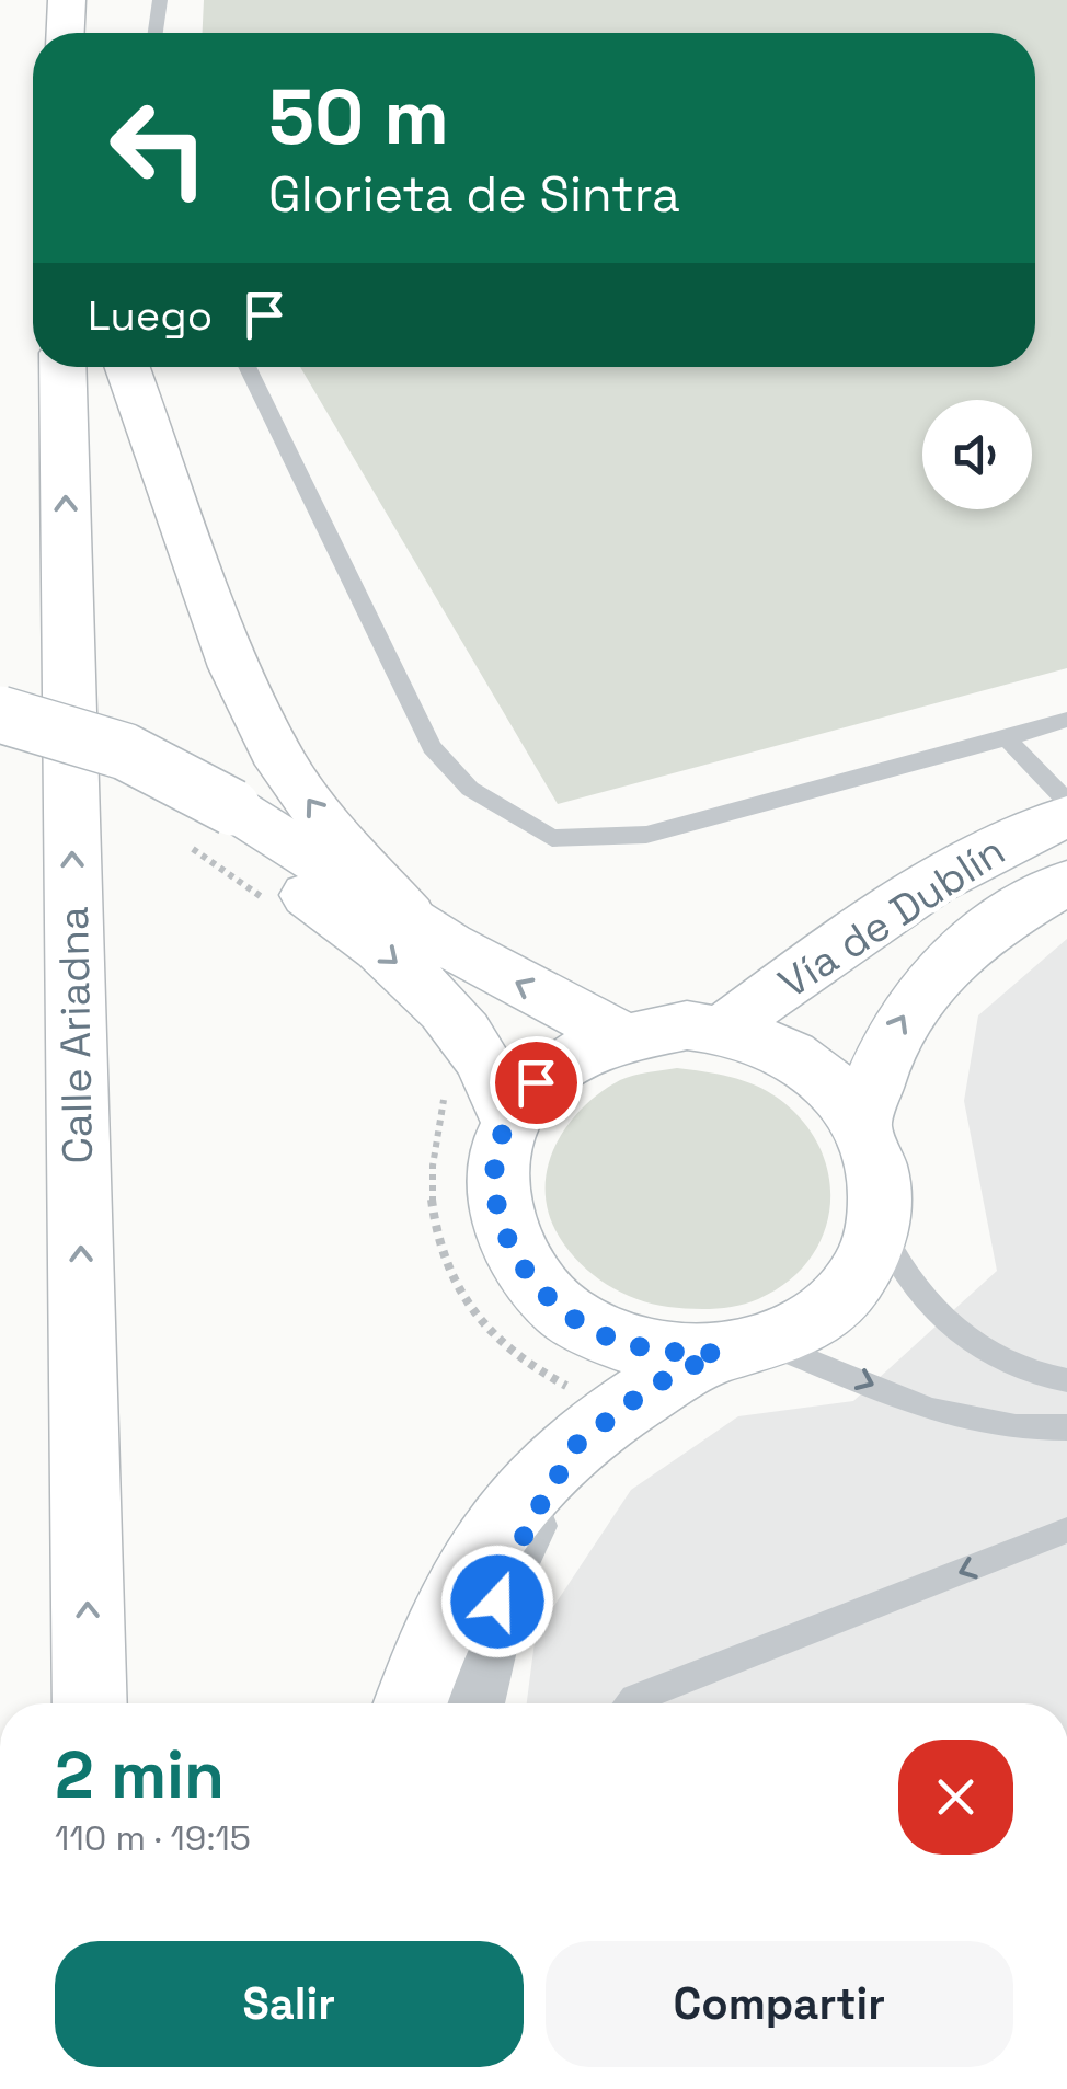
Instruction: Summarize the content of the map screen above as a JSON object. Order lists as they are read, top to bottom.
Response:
{
  "streets": {
    "main road": ["Vía de Dublín", "Calle Ariadna"]
  },
  "one_way": ["Calle Ariadna"],
  "page": {
    "turn": ["50 m", "Glorieta de Sintra"],
    "then": "Luego",
    "heading": ["2 min", "110 m · 19:15"],
    "buttons": ["Salir", "Compartir"]
  }
}
